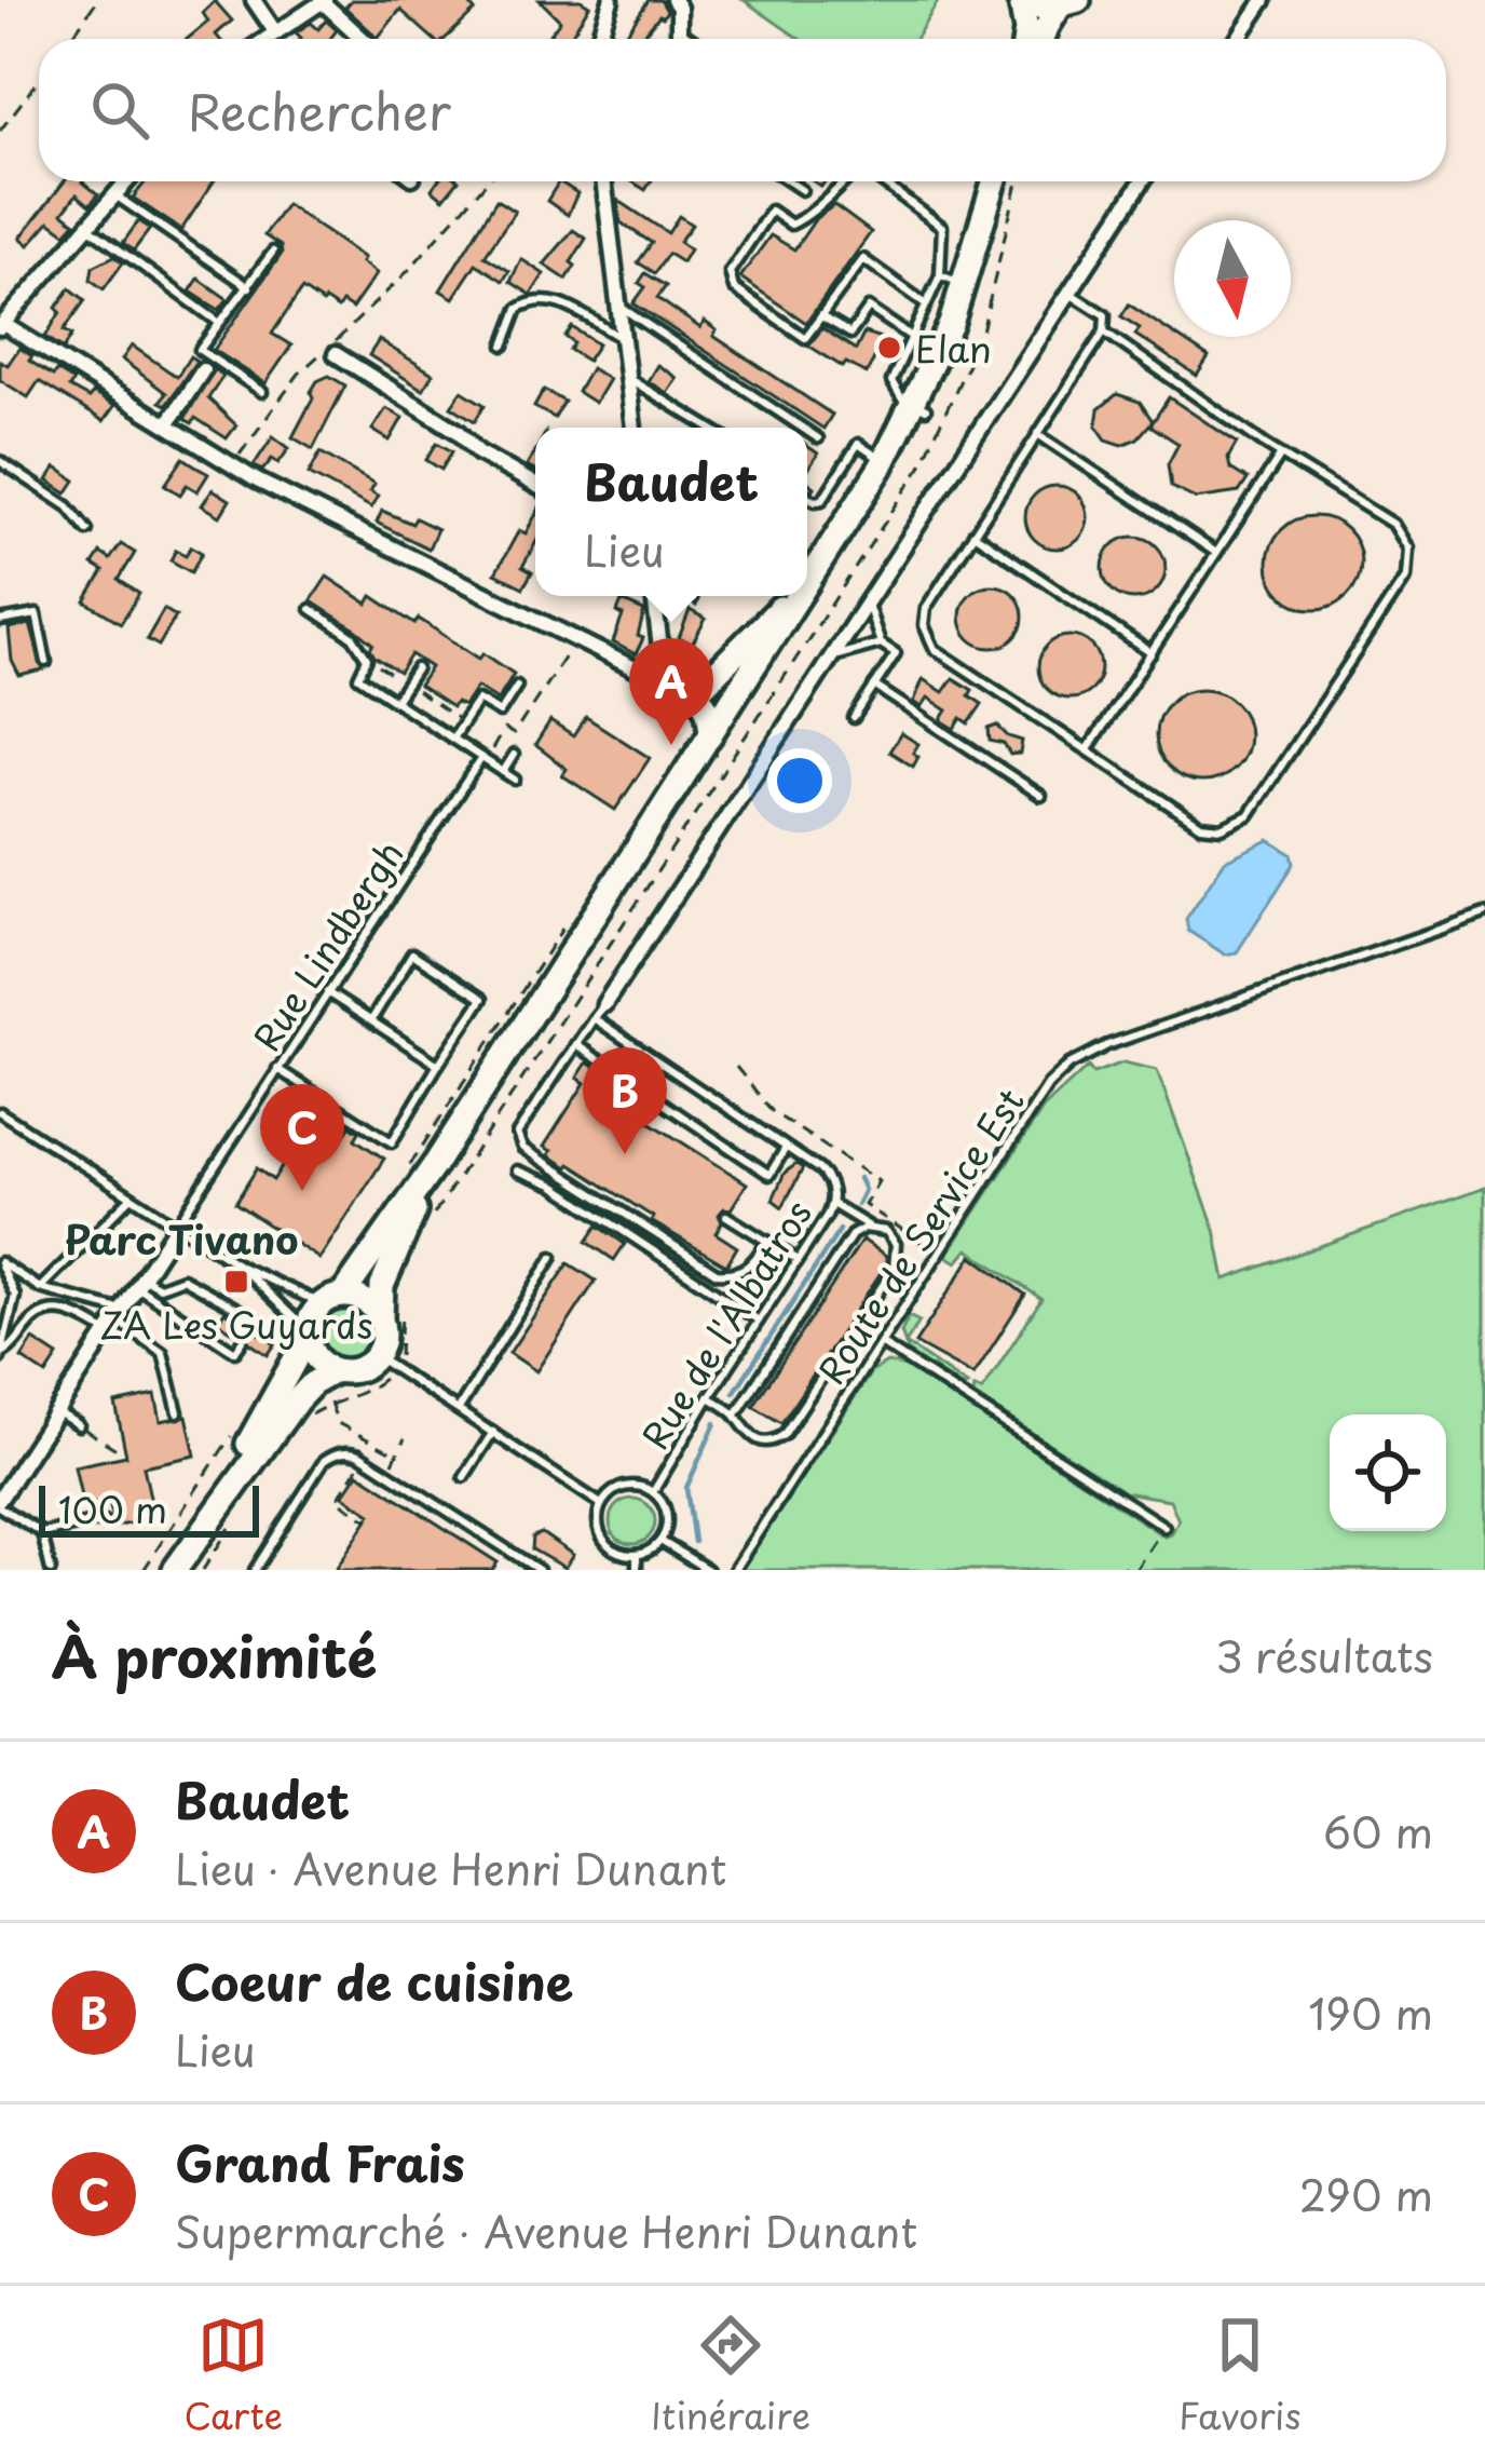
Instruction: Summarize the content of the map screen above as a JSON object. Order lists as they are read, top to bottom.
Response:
{
  "streets": {
    "lane": ["Rue Lindbergh", "Route de Service Est", "Rue de l'Albatros"]
  },
  "districts": ["Parc Tivano"],
  "places": {
    "other": ["Elan"],
    "transit": ["ZA Les Guyards"]
  },
  "scale_bar": "100 m",
  "north": "bottom",
  "page": {
    "search": "Rechercher",
    "popup": ["Baudet", "Lieu"],
    "pins": ["A", "B", "C"],
    "scale": "100 m",
    "heading": ["À proximité", "3 résultats"],
    "list": [
      {
        "mark": "A",
        "name": "Baudet",
        "note": "Lieu · Avenue Henri Dunant",
        "value": "60 m"
      },
      {
        "mark": "B",
        "name": "Coeur de cuisine",
        "note": "Lieu",
        "value": "190 m"
      },
      {
        "mark": "C",
        "name": "Grand Frais",
        "note": "Supermarché · Avenue Henri Dunant",
        "value": "290 m"
      }
    ],
    "nav": ["Carte", "Itinéraire", "Favoris"]
  }
}
